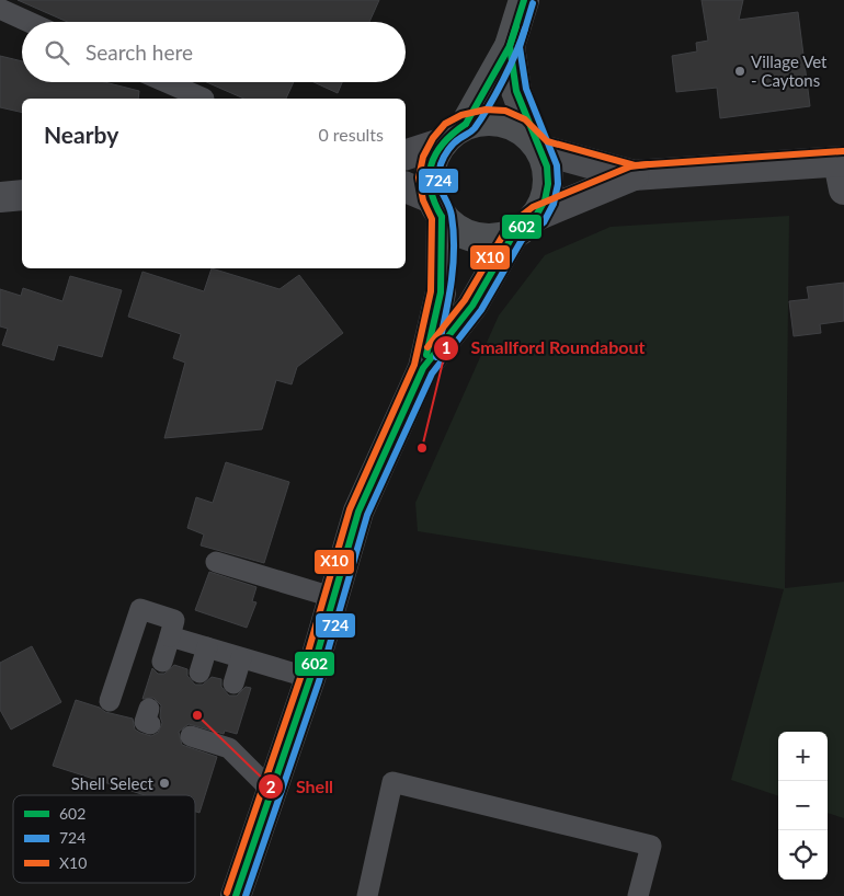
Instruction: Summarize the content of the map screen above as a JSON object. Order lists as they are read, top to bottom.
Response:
{
  "places": [
    "Village Vet - Caytons",
    "Smallford Roundabout",
    "Shell",
    "Shell Select"
  ],
  "lines": ["transit line 602", "transit line 724", "transit line X10"],
  "legend": ["602", "724", "X10"],
  "page": {
    "search": "Search here",
    "heading": ["Nearby", "0 results"],
    "map_buttons": ["+", "−"]
  }
}
